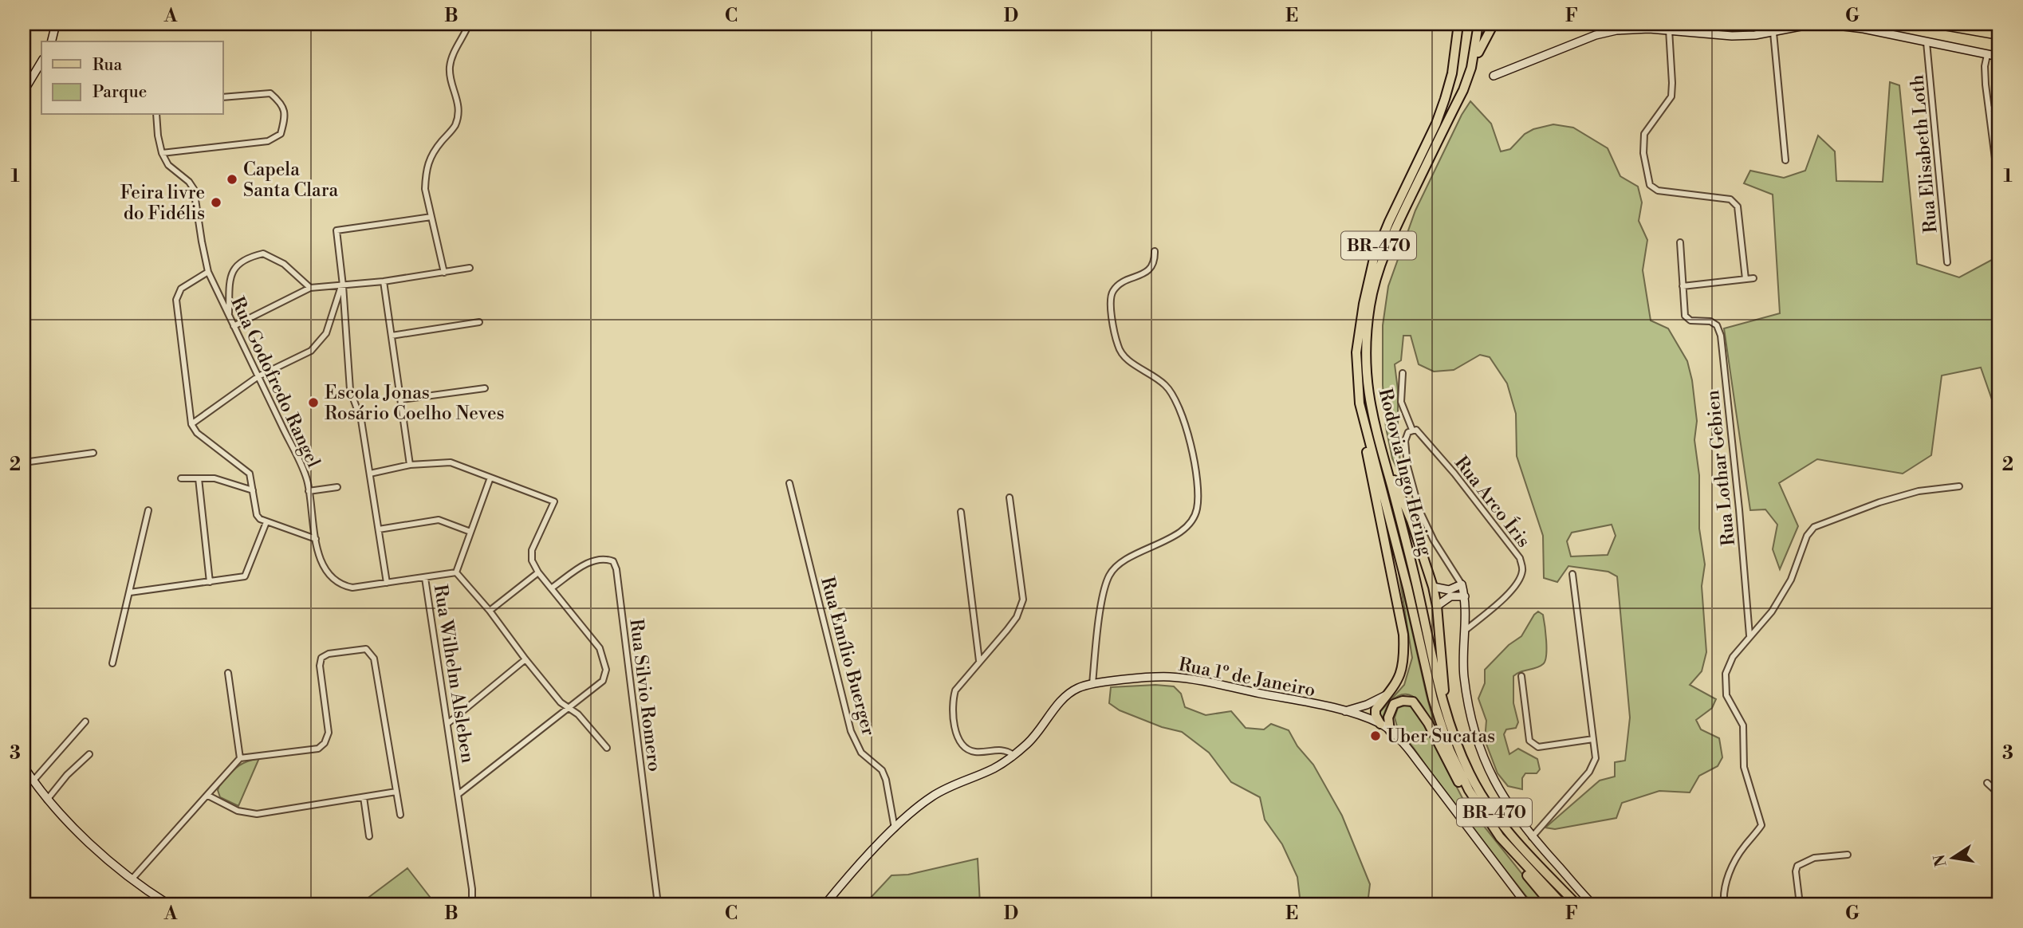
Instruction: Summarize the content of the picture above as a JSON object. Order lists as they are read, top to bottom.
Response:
{
  "streets": {
    "highway": ["BR-470", "Rodovia Ingo Hering"],
    "street": [
      "Rua Elisabeth Loth",
      "Rua Godofredo Rangel",
      "Rua Lothar Gebien",
      "Rua Arco Íris",
      "Rua Emílio Buerger",
      "Rua Wilhelm Alsleben",
      "Rua 1º de Janeiro",
      "Rua Silvio Romero"
    ]
  },
  "crossings": [
    ["Rua Godofredo Rangel", "Rua Wilhelm Alsleben"],
    ["Rua Emílio Buerger", "Rua 1º de Janeiro"]
  ],
  "places": [
    "Capela Santa Clara",
    "Feira livre do Fidélis",
    "Escola Jonas Rosário Coelho Neves",
    "Uber Sucatas"
  ],
  "legend": ["Rua", "Parque"],
  "north": "left",
  "grid": {
    "columns": [
      "A",
      "B",
      "C",
      "D",
      "E",
      "F",
      "G"
    ],
    "rows": ["1", "2", "3"]
  }
}
